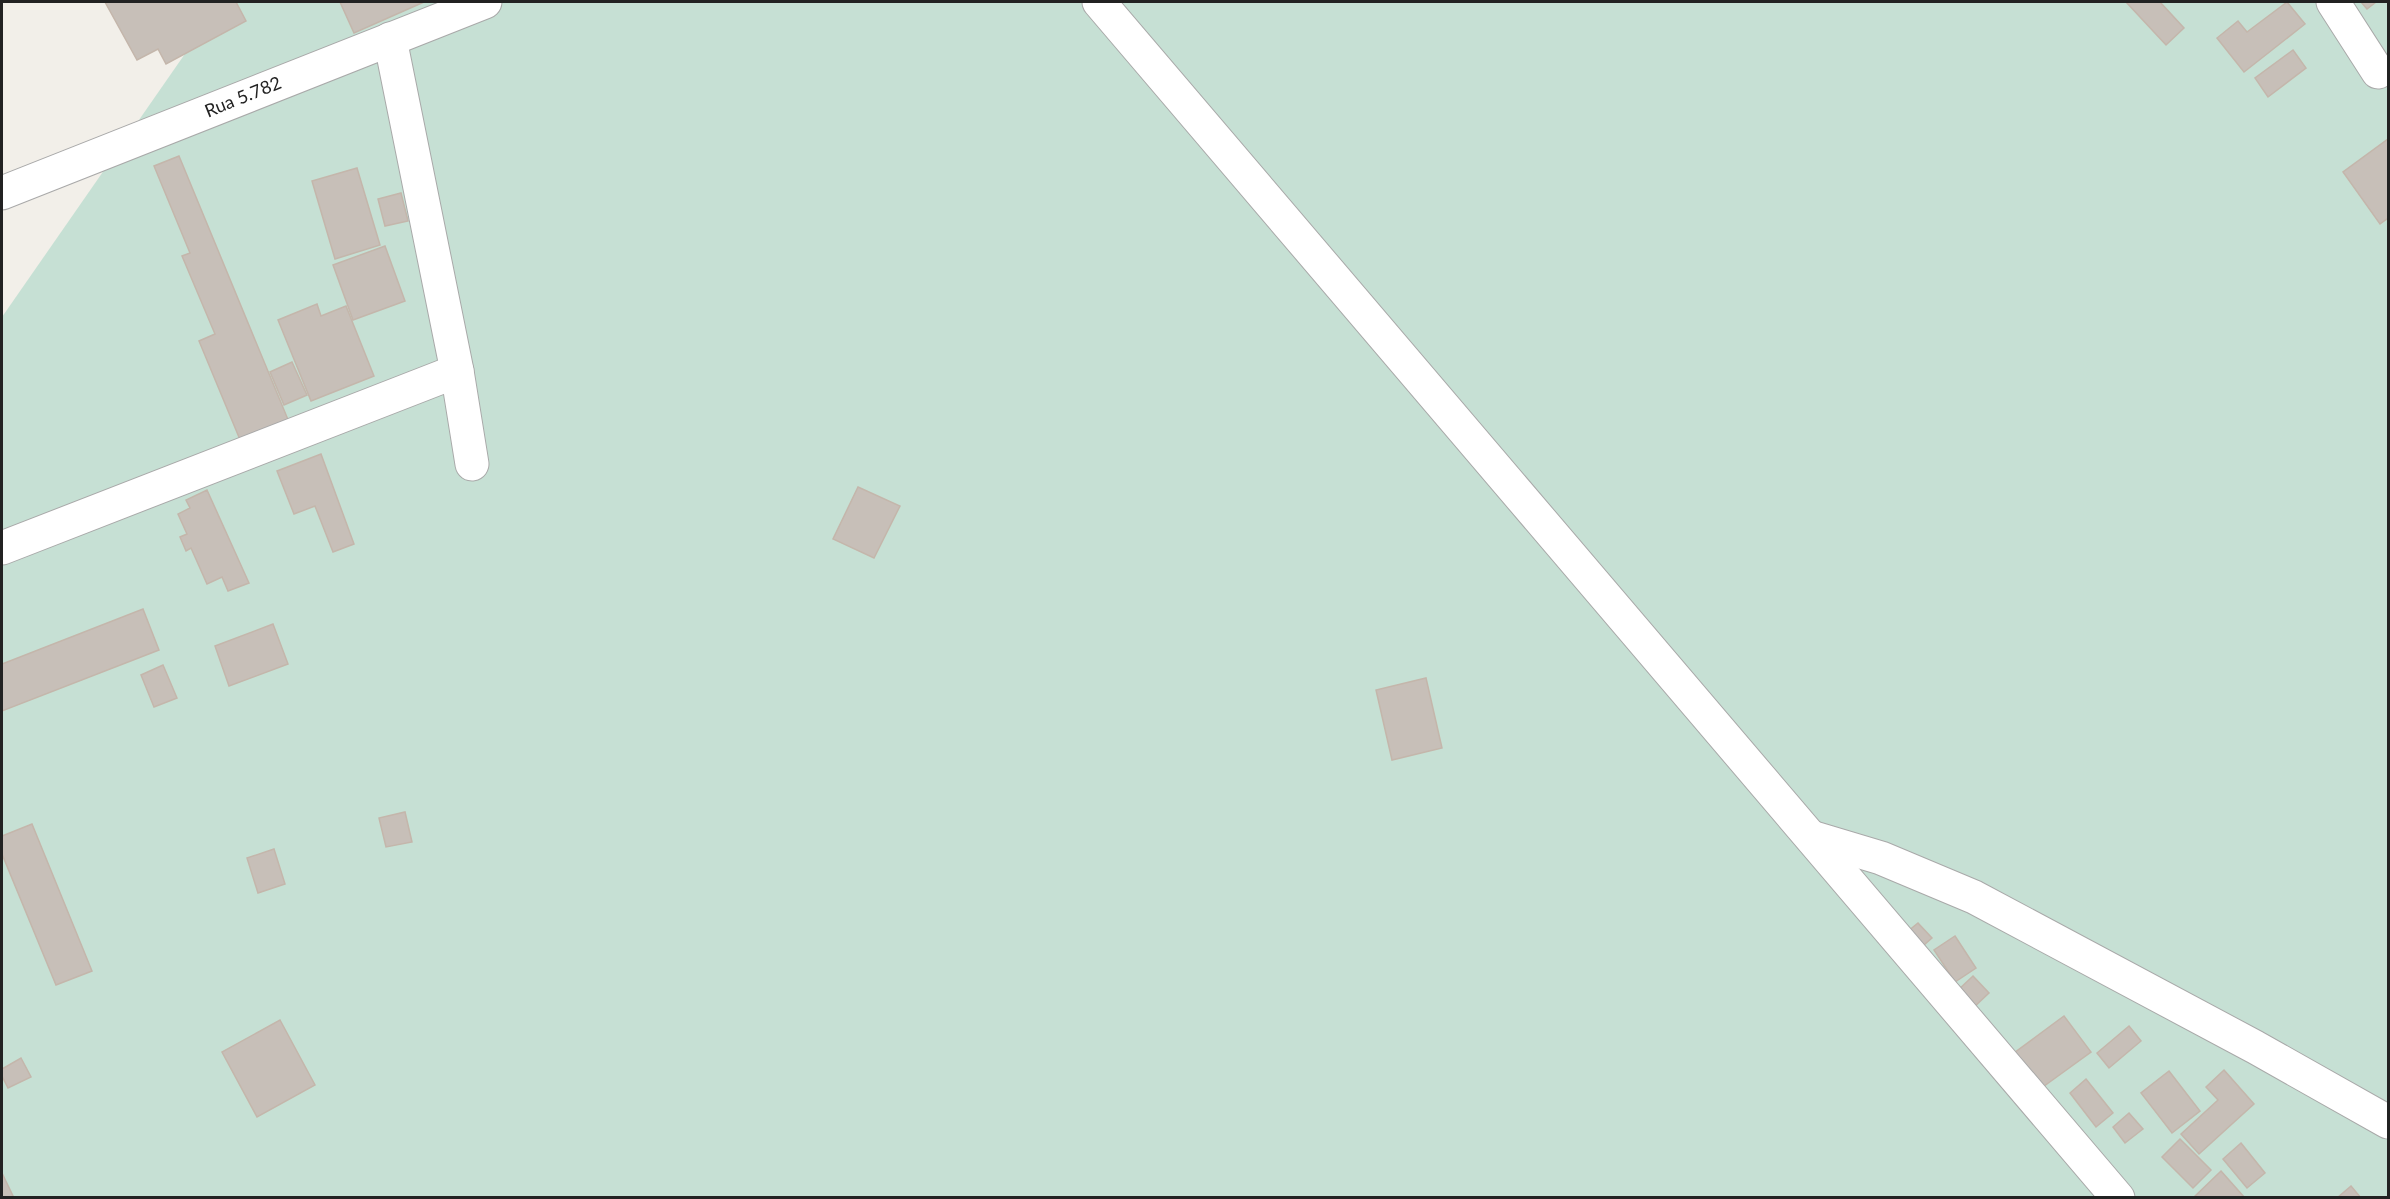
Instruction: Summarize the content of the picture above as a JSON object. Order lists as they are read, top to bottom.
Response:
{
  "streets": {
    "street": ["Rua 5.782"]
  }
}
